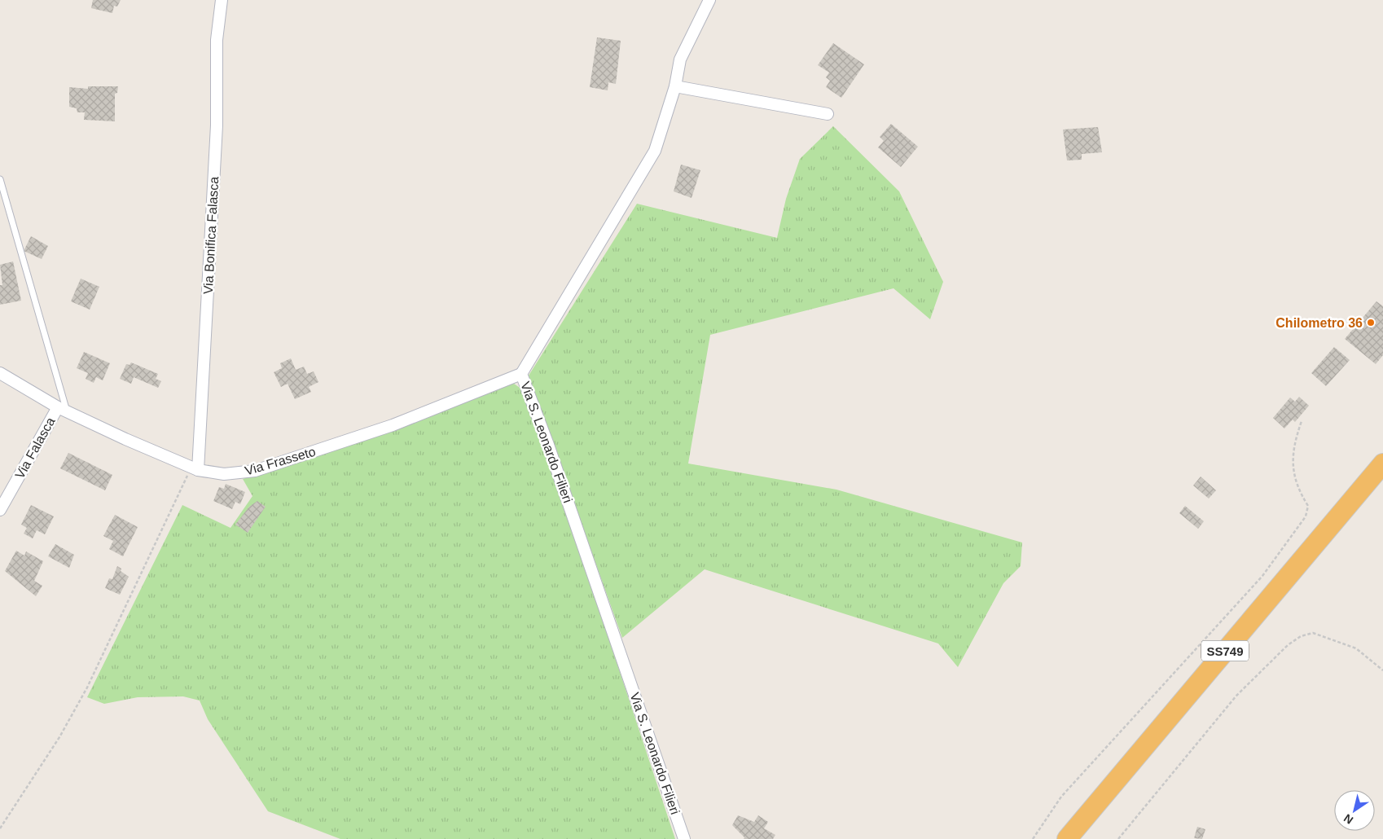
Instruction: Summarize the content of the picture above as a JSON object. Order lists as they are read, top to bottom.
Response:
{
  "streets": {
    "highway": ["SS749"],
    "street": [
      "Via Bonifica Falasca",
      "Via S. Leonardo Filieri",
      "Via Falasca",
      "Via Frasseto"
    ]
  },
  "crossings": [
    ["Via Bonifica Falasca", "Via Frasseto"],
    ["Via S. Leonardo Filieri", "Via Frasseto"],
    ["Via Falasca", "Via Frasseto"]
  ],
  "places": ["Chilometro 36"],
  "north": "bottom left"
}
